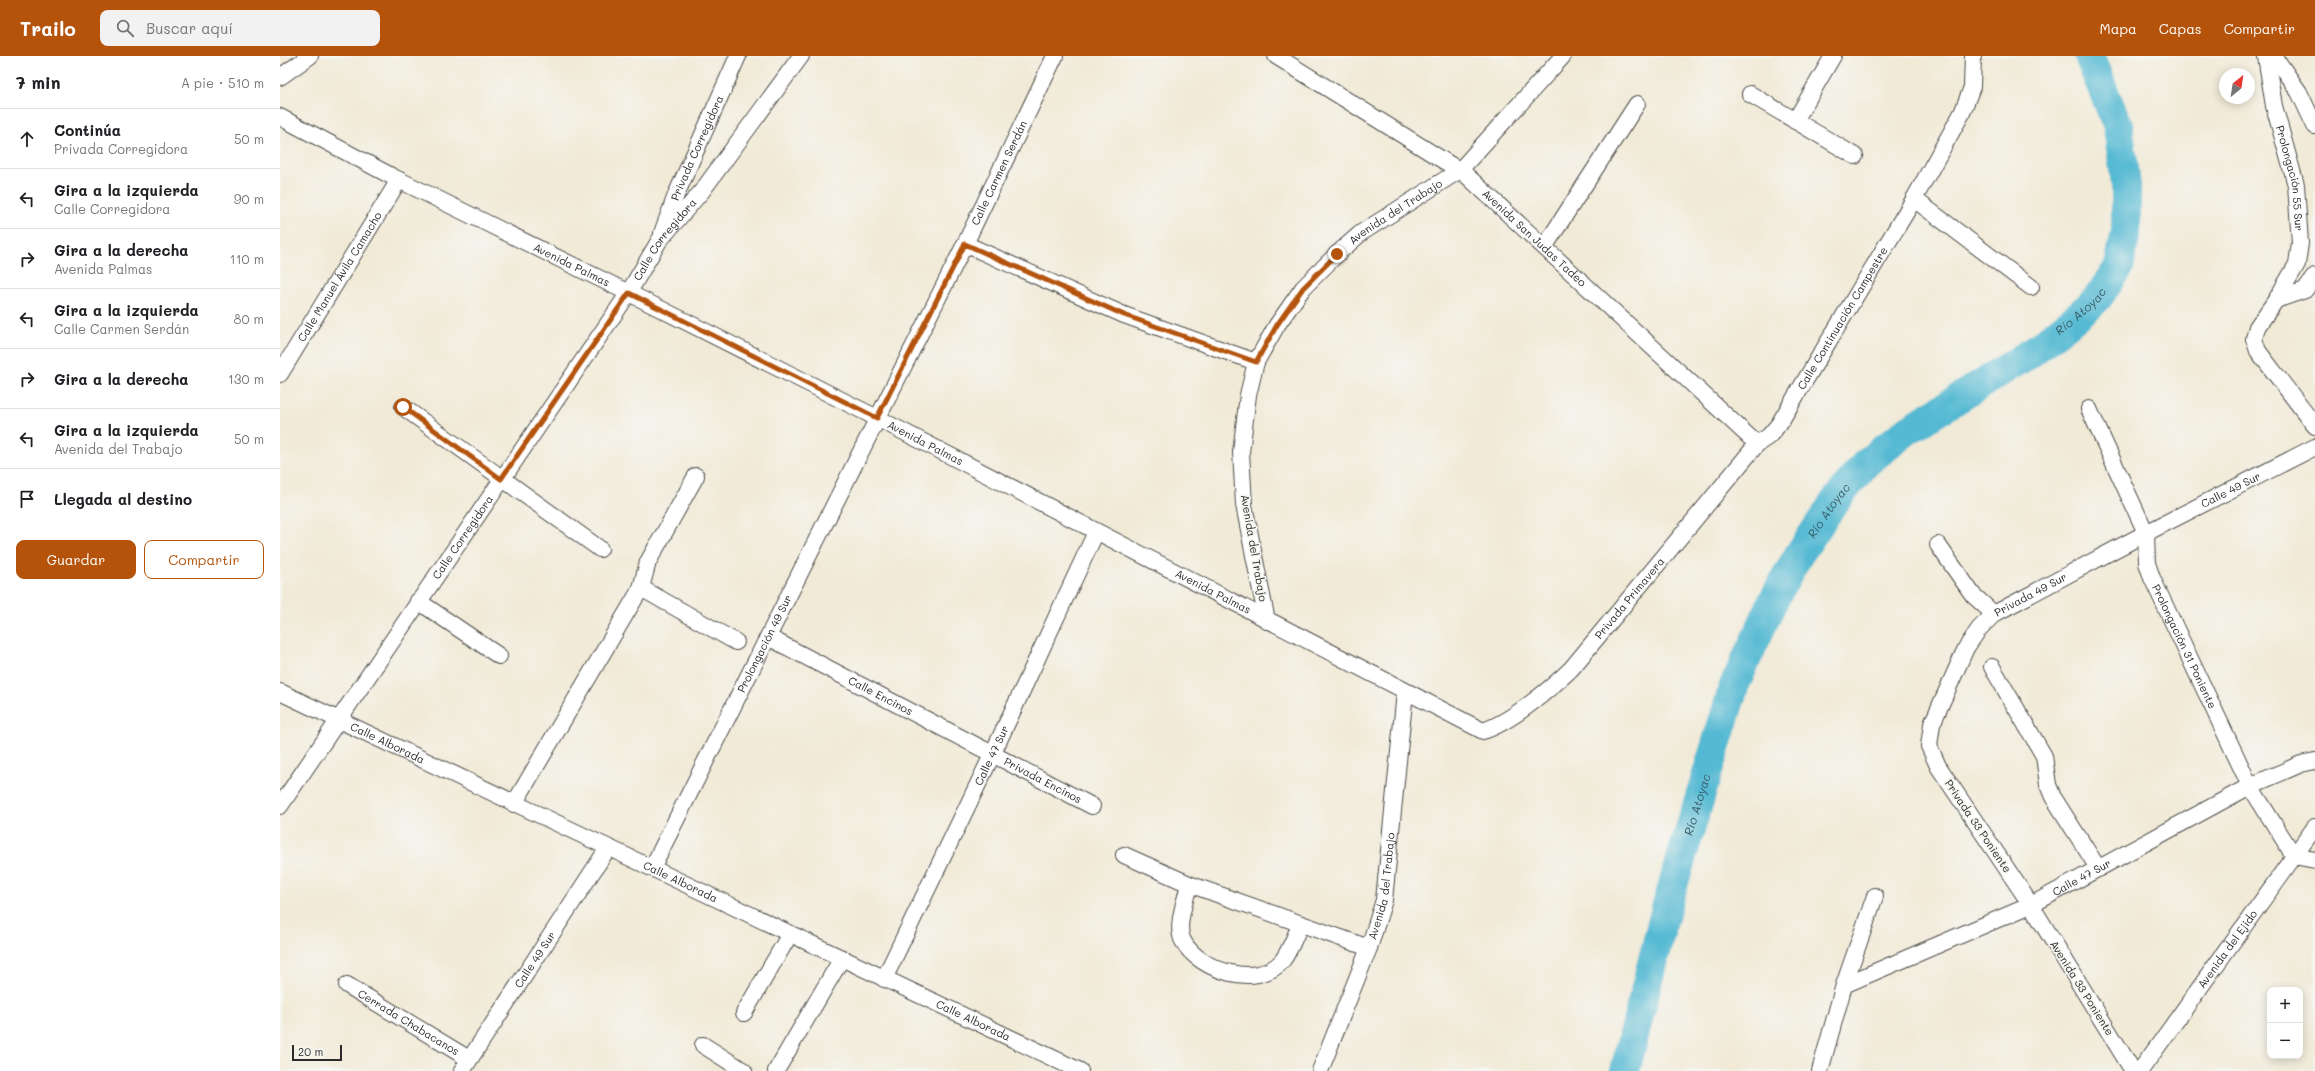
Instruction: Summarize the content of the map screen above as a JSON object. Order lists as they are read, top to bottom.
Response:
{
  "streets": {
    "street": [
      "Privada Corregidora",
      "Calle Carmen Serdán",
      "Prolongación 55 Sur",
      "Avenida del Trabajo",
      "Avenida San Judas Tadeo",
      "Calle Corregidora",
      "Avenida Palmas",
      "Calle Manuel Ávila Camacho",
      "Calle Continuación Campestre",
      "Calle 49 Sur",
      "Privada 49 Sur",
      "Privada Primavera",
      "Prolongación 49 Sur",
      "Prolongación 31 Poniente",
      "Calle Encinos",
      "Calle Alborada",
      "Calle 47 Sur",
      "Privada Encinos",
      "Privada 33 Poniente",
      "Avenida del Ejido",
      "Avenida 33 Poniente",
      "Cerrada Chabacanos"
    ]
  },
  "crossings": [
    ["Privada Corregidora", "Calle Corregidora"],
    ["Calle Carmen Serdán", "Avenida Palmas"],
    ["Calle Carmen Serdán", "Prolongación 49 Sur"],
    ["Avenida del Trabajo", "Avenida San Judas Tadeo"],
    ["Avenida del Trabajo", "Avenida Palmas"],
    ["Avenida San Judas Tadeo", "Calle Continuación Campestre"],
    ["Avenida San Judas Tadeo", "Privada Primavera"],
    ["Calle Corregidora", "Avenida Palmas"],
    ["Calle Corregidora", "Calle Alborada"],
    ["Avenida Palmas", "Calle Manuel Ávila Camacho"],
    ["Avenida Palmas", "Privada Primavera"],
    ["Avenida Palmas", "Prolongación 49 Sur"],
    ["Avenida Palmas", "Calle 47 Sur"],
    ["Calle Continuación Campestre", "Privada Primavera"],
    ["Calle 49 Sur", "Privada 49 Sur"],
    ["Calle 49 Sur", "Prolongación 31 Poniente"],
    ["Calle 49 Sur", "Calle Alborada"],
    ["Calle 49 Sur", "Cerrada Chabacanos"],
    ["Privada 49 Sur", "Prolongación 31 Poniente"],
    ["Privada 49 Sur", "Privada 33 Poniente"],
    ["Prolongación 49 Sur", "Calle Encinos"],
    ["Prolongación 49 Sur", "Calle Alborada"],
    ["Prolongación 31 Poniente", "Calle 47 Sur"],
    ["Prolongación 31 Poniente", "Avenida del Ejido"],
    ["Calle Encinos", "Calle 47 Sur"],
    ["Calle Encinos", "Privada Encinos"],
    ["Calle Alborada", "Calle 47 Sur"],
    ["Calle 47 Sur", "Privada Encinos"],
    ["Calle 47 Sur", "Privada 33 Poniente"],
    ["Calle 47 Sur", "Avenida 33 Poniente"],
    ["Privada 33 Poniente", "Avenida 33 Poniente"]
  ],
  "water": ["Río Atoyac"],
  "scale_bar": "20 m",
  "north": "top right",
  "page": {
    "header": "Trailo",
    "search": "Buscar aquí",
    "nav": ["Mapa", "Capas", "Compartir"],
    "heading": ["7 min", "A pie · 510 m"],
    "list": [
      ["Continúa", "Privada Corregidora", "50 m"],
      ["Gira a la izquierda", "Calle Corregidora", "90 m"],
      ["Gira a la derecha", "Avenida Palmas", "110 m"],
      ["Gira a la izquierda", "Calle Carmen Serdán", "80 m"],
      ["Gira a la derecha", "130 m"],
      ["Gira a la izquierda", "Avenida del Trabajo", "50 m"],
      "Llegada al destino"
    ],
    "buttons": ["Guardar", "Compartir"],
    "map_buttons": ["+", "−"],
    "scale": "20 m"
  }
}
